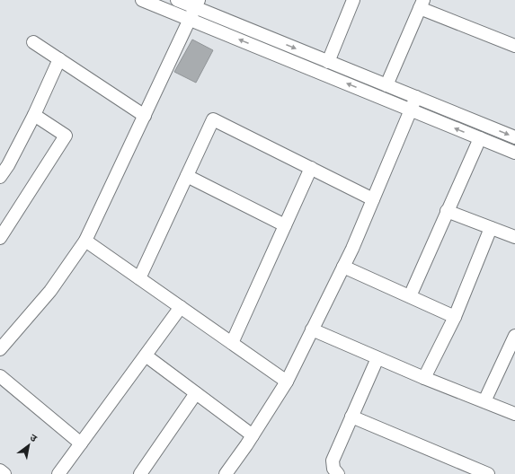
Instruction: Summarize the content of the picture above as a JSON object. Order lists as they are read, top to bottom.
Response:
{
  "north": "top right"
}
